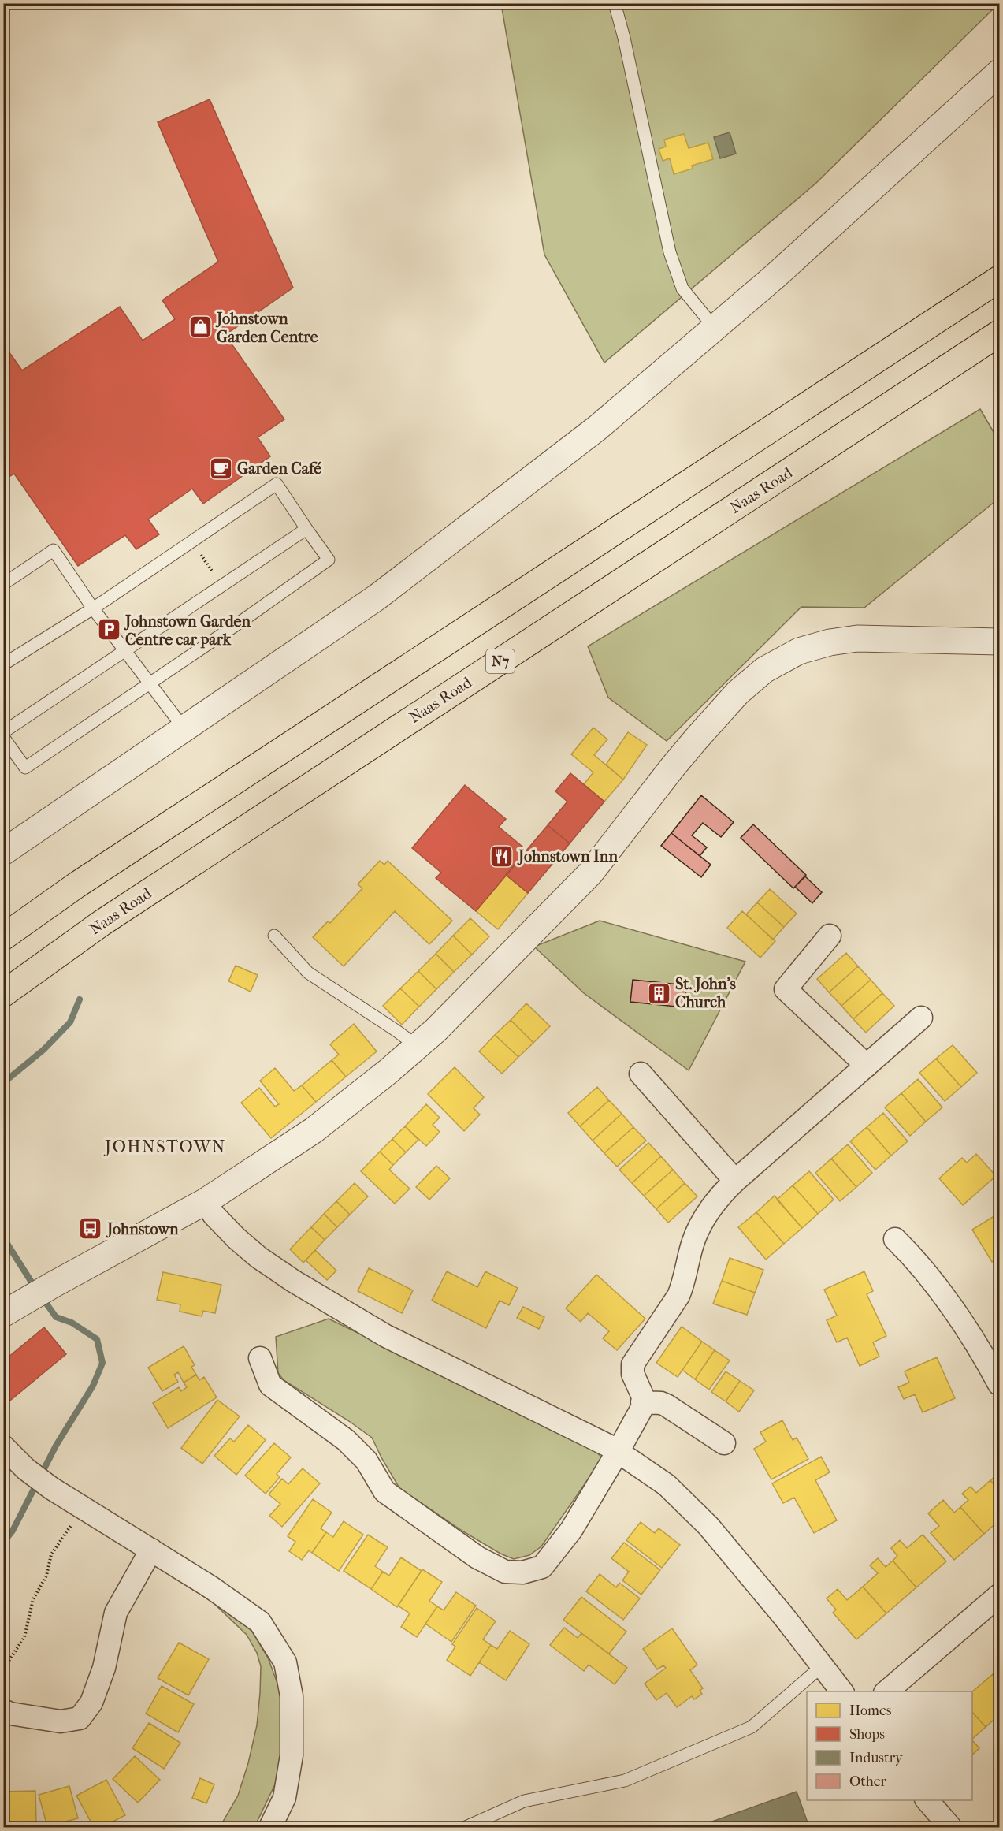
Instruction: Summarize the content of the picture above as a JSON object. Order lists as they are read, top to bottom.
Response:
{
  "streets": {
    "highway": ["Naas Road", "N7"]
  },
  "districts": ["JOHNSTOWN"],
  "places": {
    "shop": ["Johnstown Garden Centre"],
    "cafe": ["Garden Café"],
    "parking": ["Johnstown Garden Centre car park"],
    "restaurant": ["Johnstown Inn"],
    "building": ["St. John's Church"],
    "bus stop": ["Johnstown"]
  },
  "legend": [
    "Homes",
    "Shops",
    "Industry",
    "Other"
  ]
}
